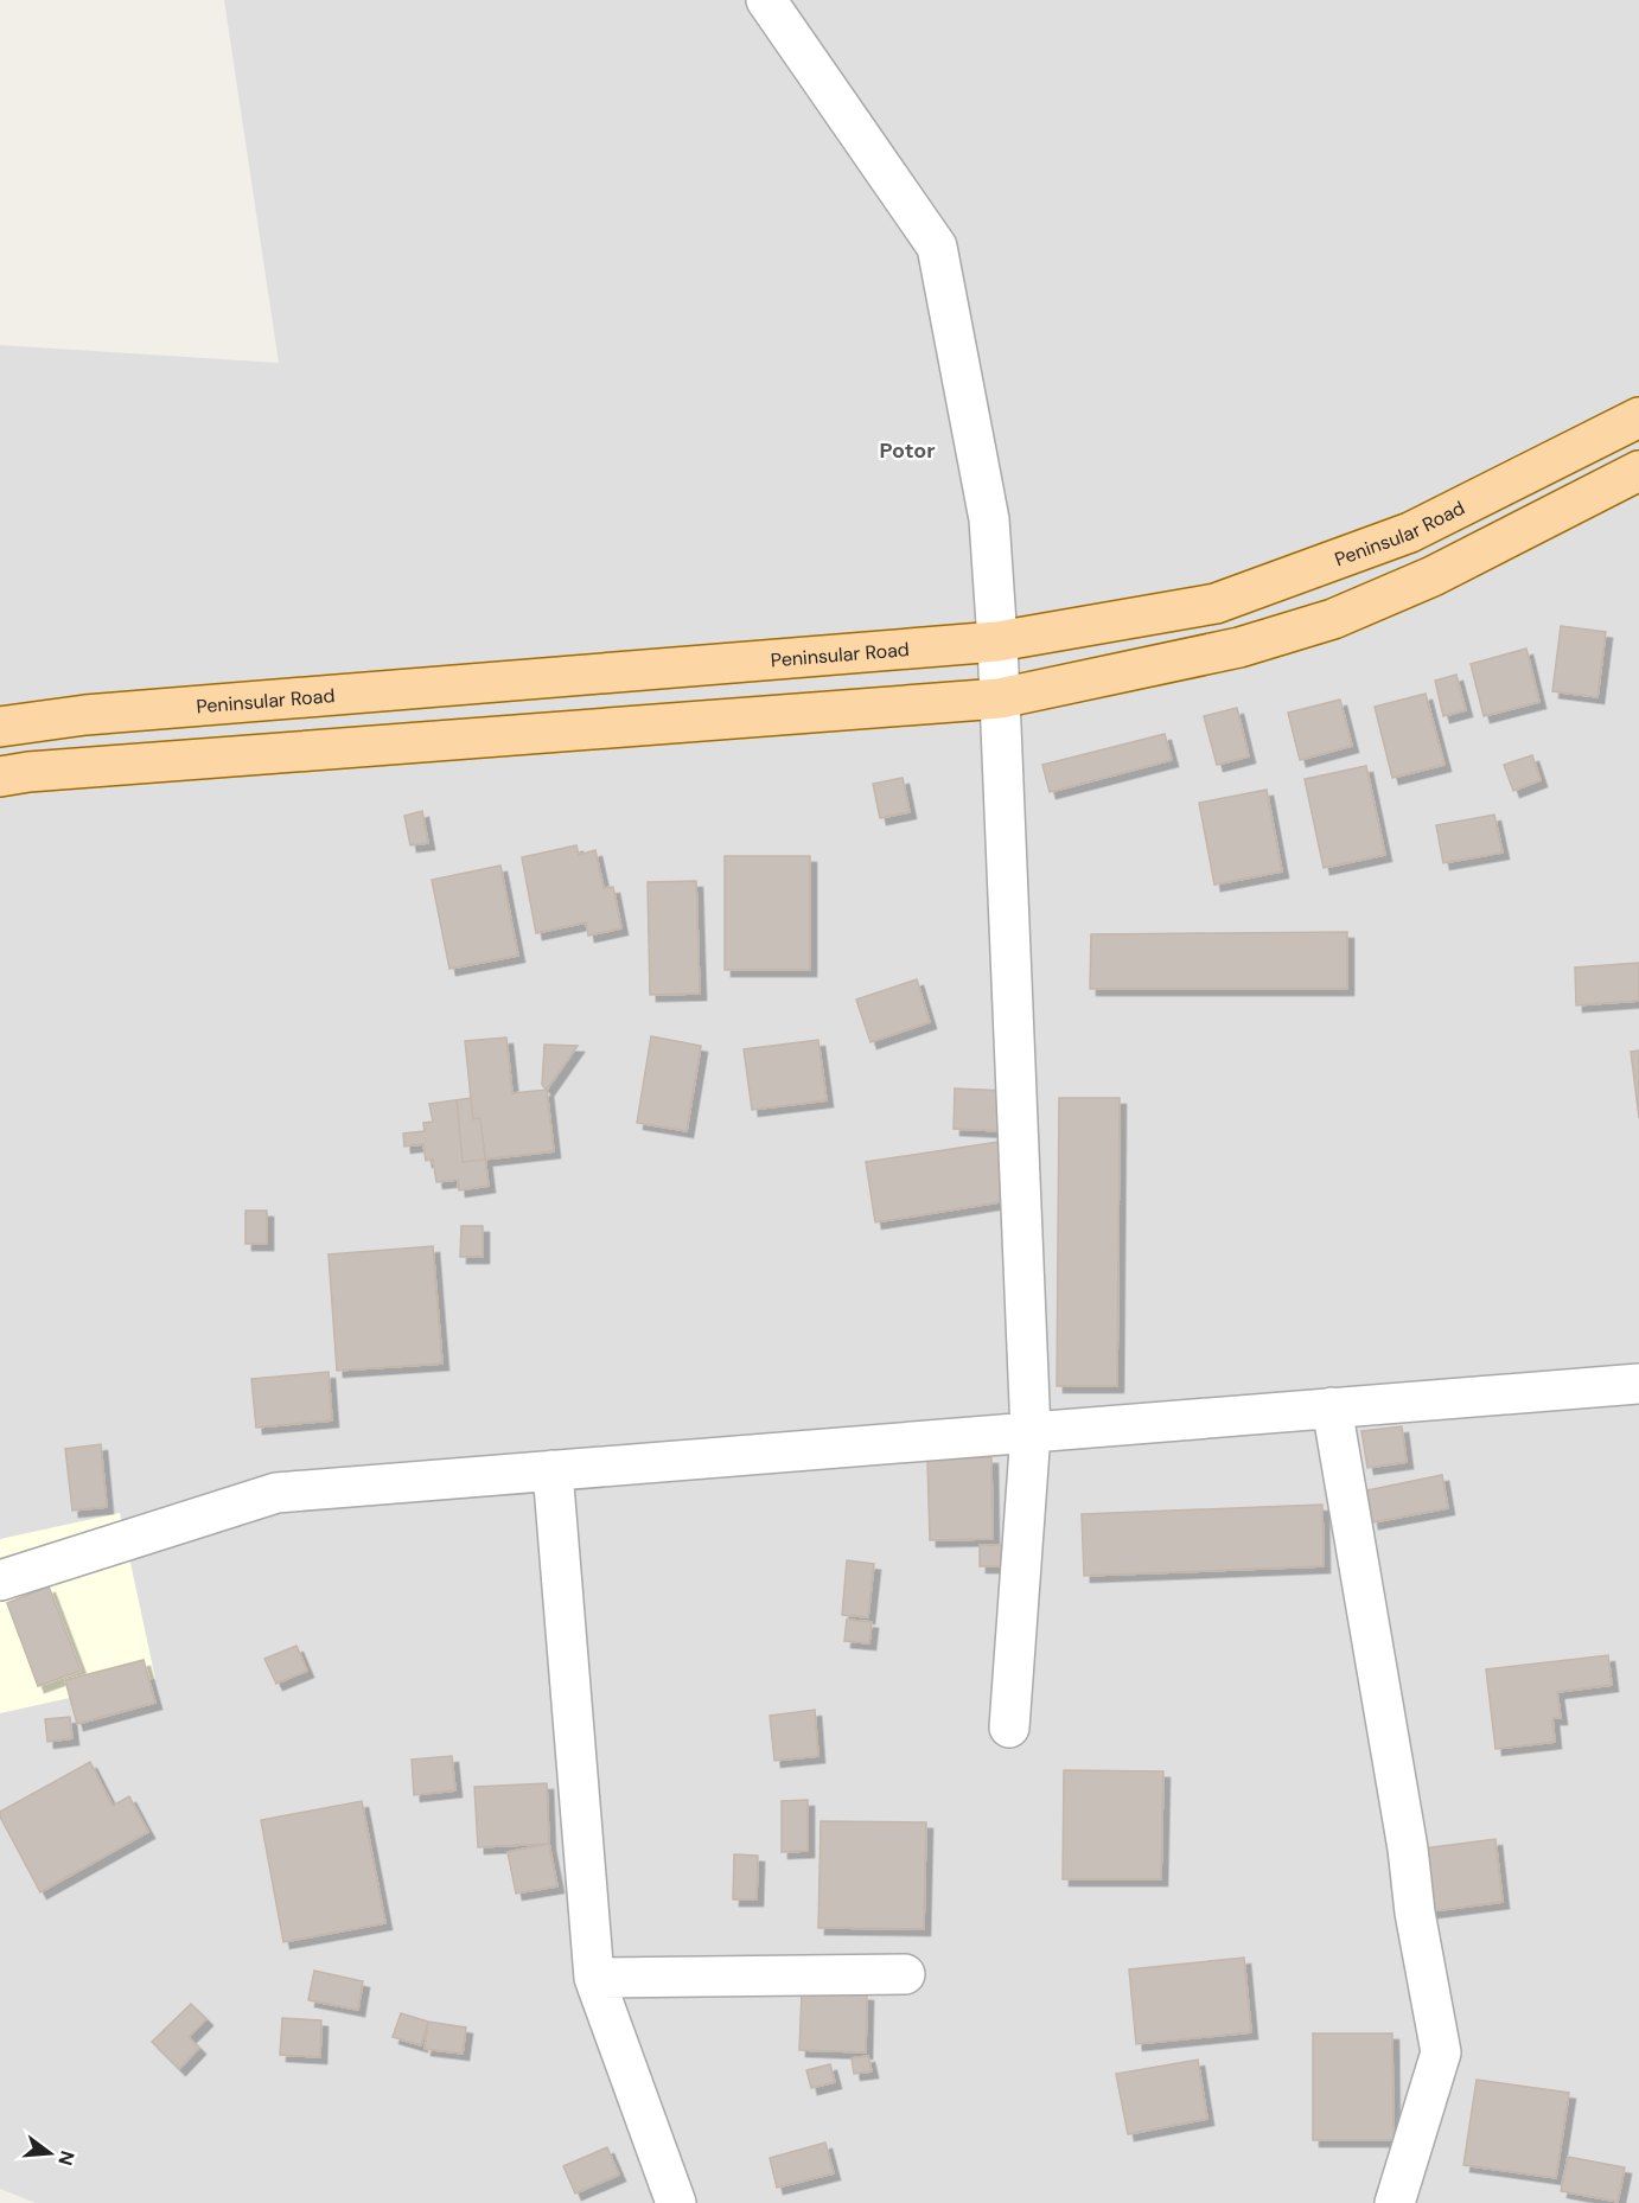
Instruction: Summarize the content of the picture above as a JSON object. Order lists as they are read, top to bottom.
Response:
{
  "streets": {
    "main road": ["Peninsular Road"]
  },
  "districts": ["Potor"],
  "north": "right"
}
